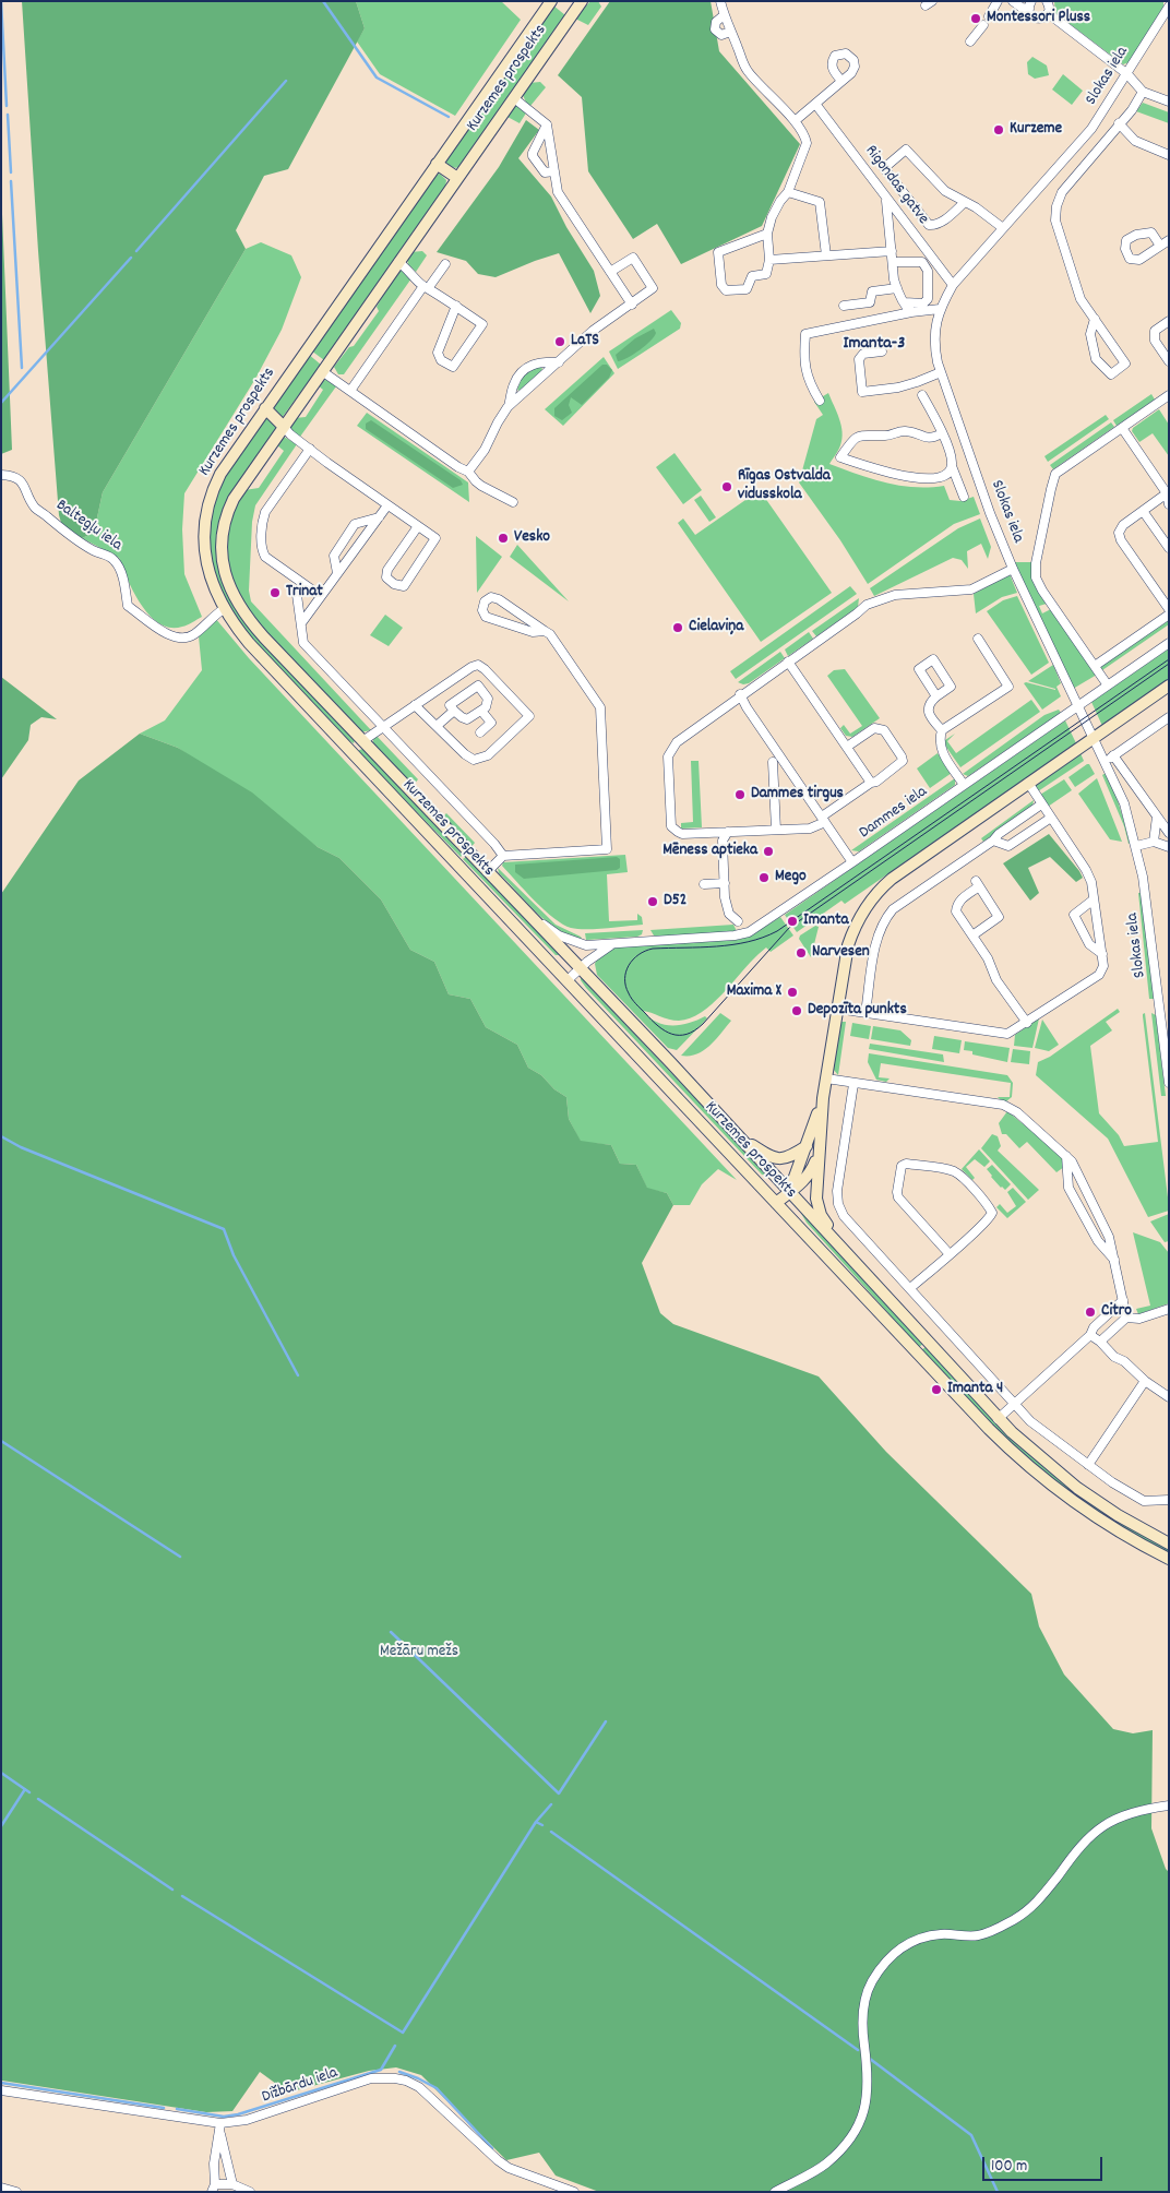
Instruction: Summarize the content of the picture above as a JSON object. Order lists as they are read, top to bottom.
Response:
{
  "streets": {
    "main road": ["Kurzemes prospekts"],
    "street": [
      "Slokas iela",
      "Rigondas gatve",
      "Baltegļu iela",
      "Dammes iela",
      "Dižbārdu iela"
    ]
  },
  "crossings": [
    ["Slokas iela", "Rigondas gatve"],
    ["Slokas iela", "Dammes iela"],
    ["Kurzemes prospekts", "Baltegļu iela"],
    ["Kurzemes prospekts", "Dammes iela"]
  ],
  "districts": ["Imanta-3"],
  "parks": ["Mežāru mežs"],
  "places": [
    "Montessori Pluss",
    "Kurzeme",
    "LaTS",
    "Rīgas Ostvalda vidusskola",
    "Vesko",
    "Trinat",
    "Cielaviņa",
    "Dammes tirgus",
    "Mēness aptieka",
    "Mego",
    "D52",
    "Imanta",
    "Narvesen",
    "Maxima X",
    "Depozīta punkts",
    "Citro",
    "Imanta 4"
  ],
  "scale_bar": "100 m"
}
